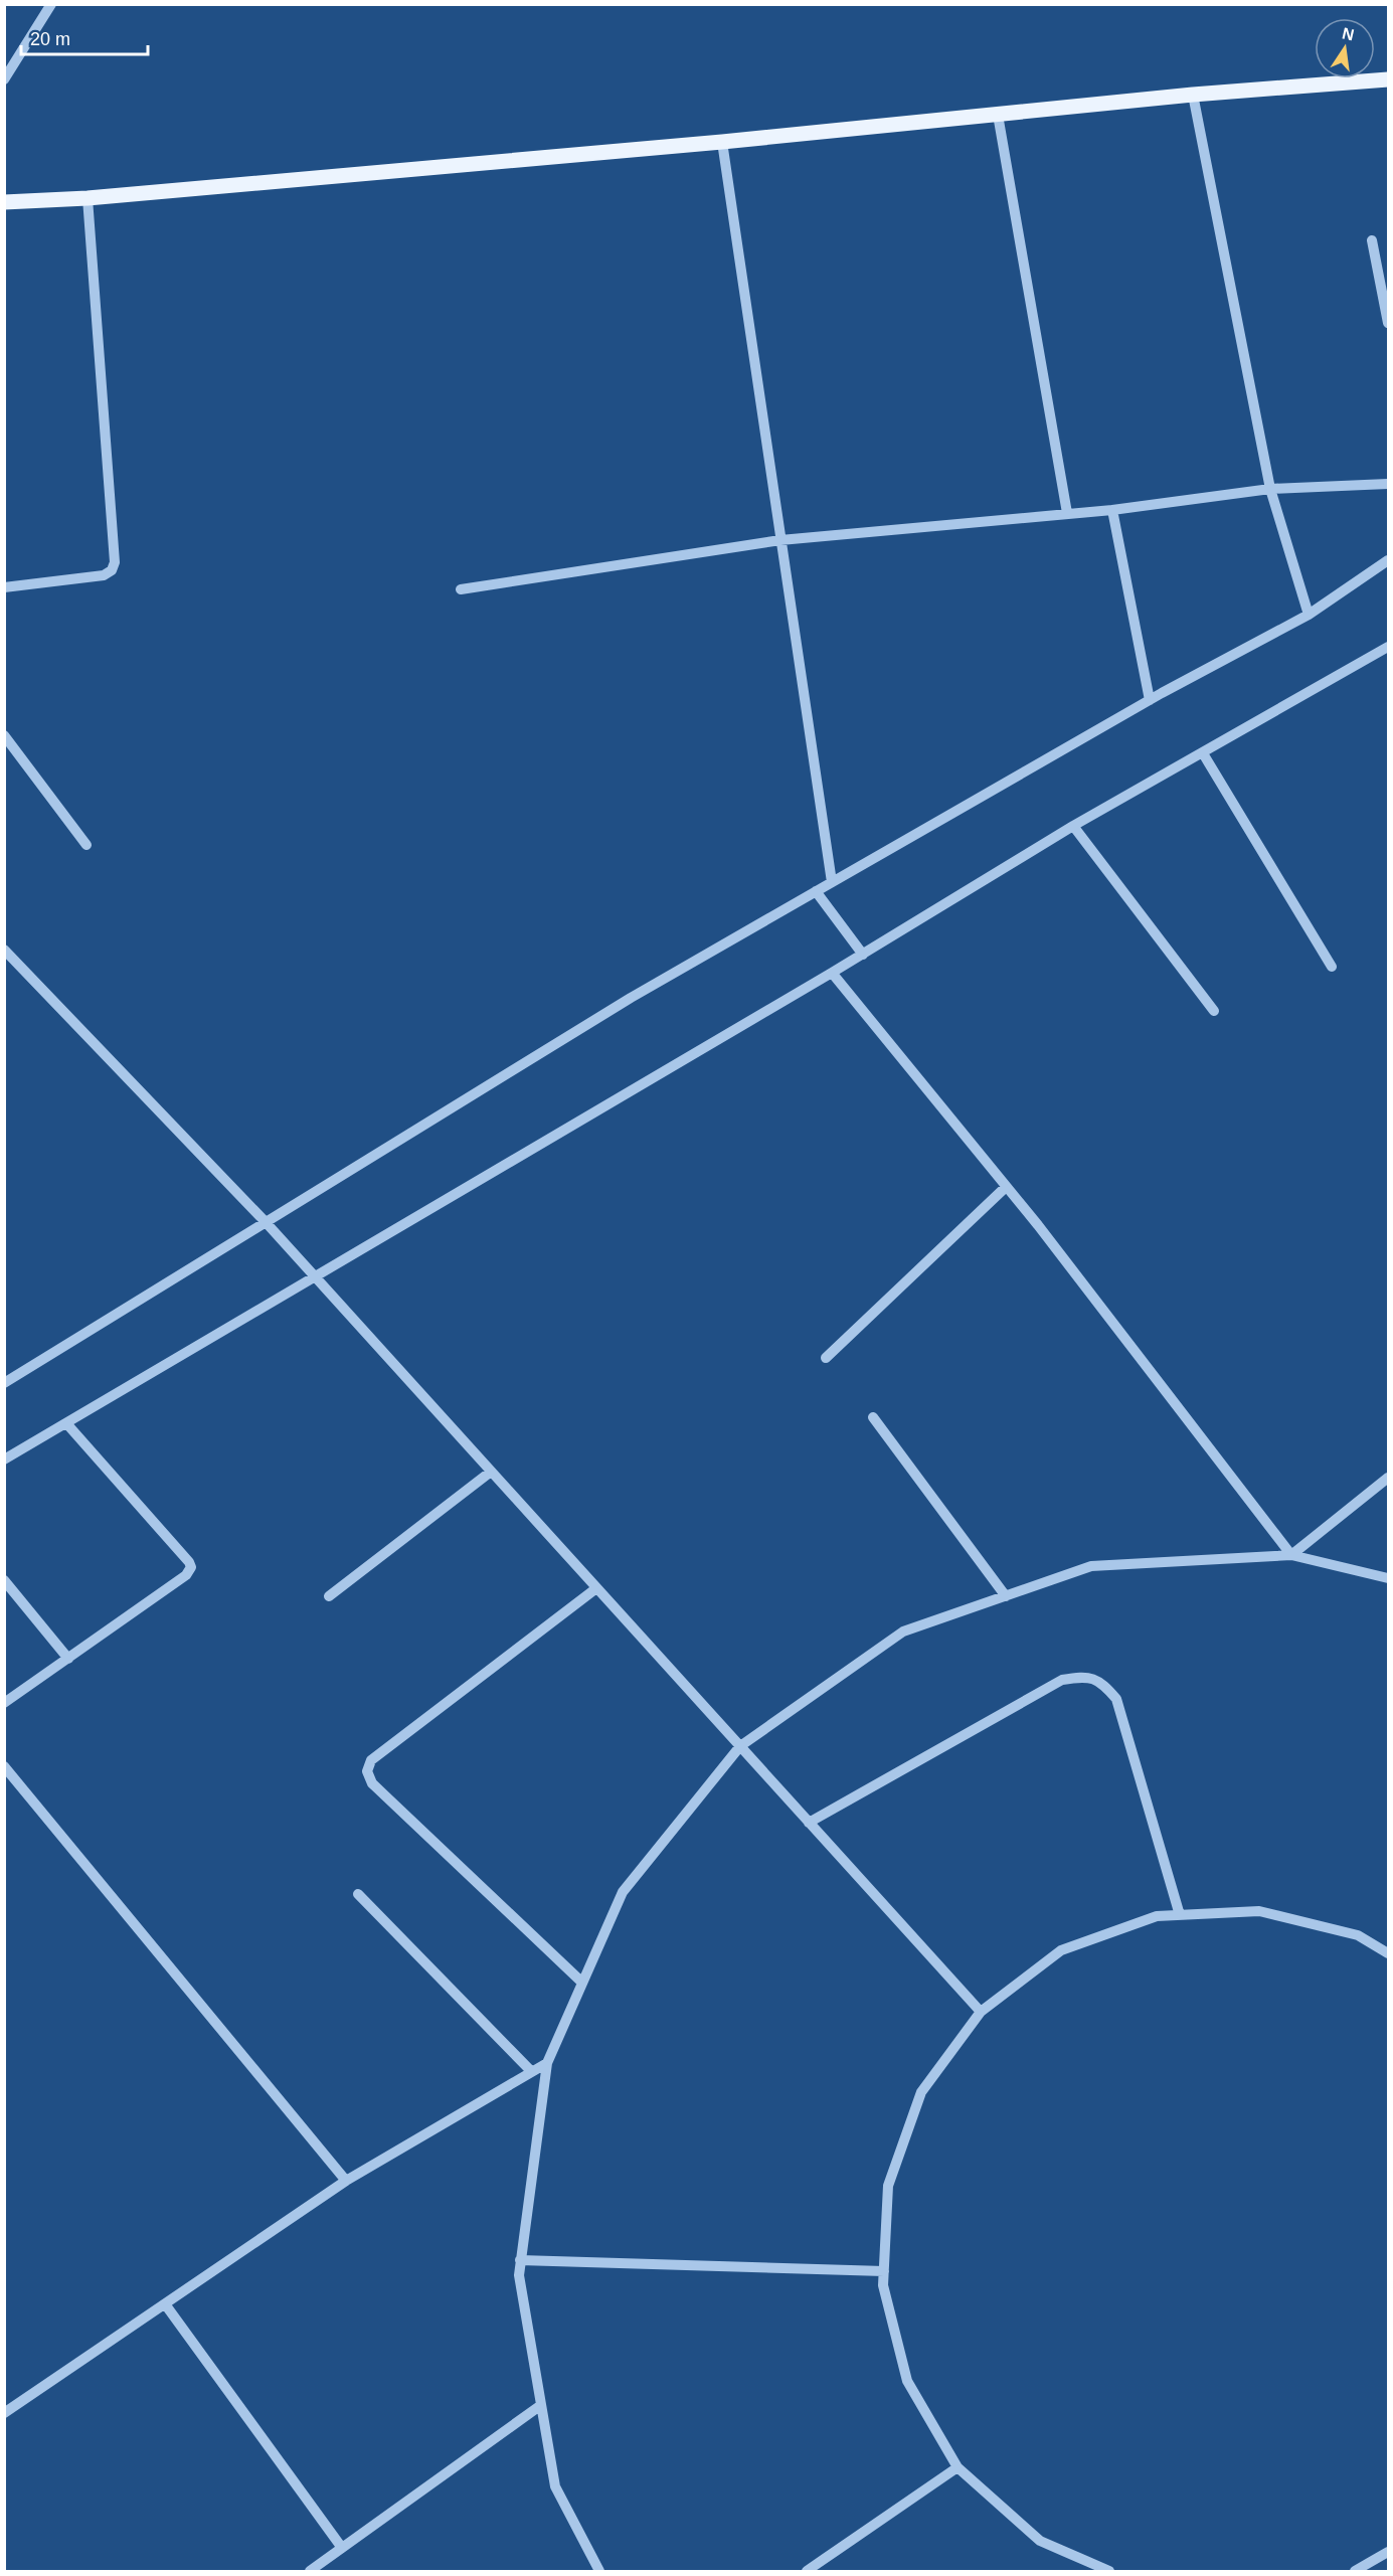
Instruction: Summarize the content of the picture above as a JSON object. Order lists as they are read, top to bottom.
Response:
{
  "scale_bar": "20 m",
  "north": "top"
}
